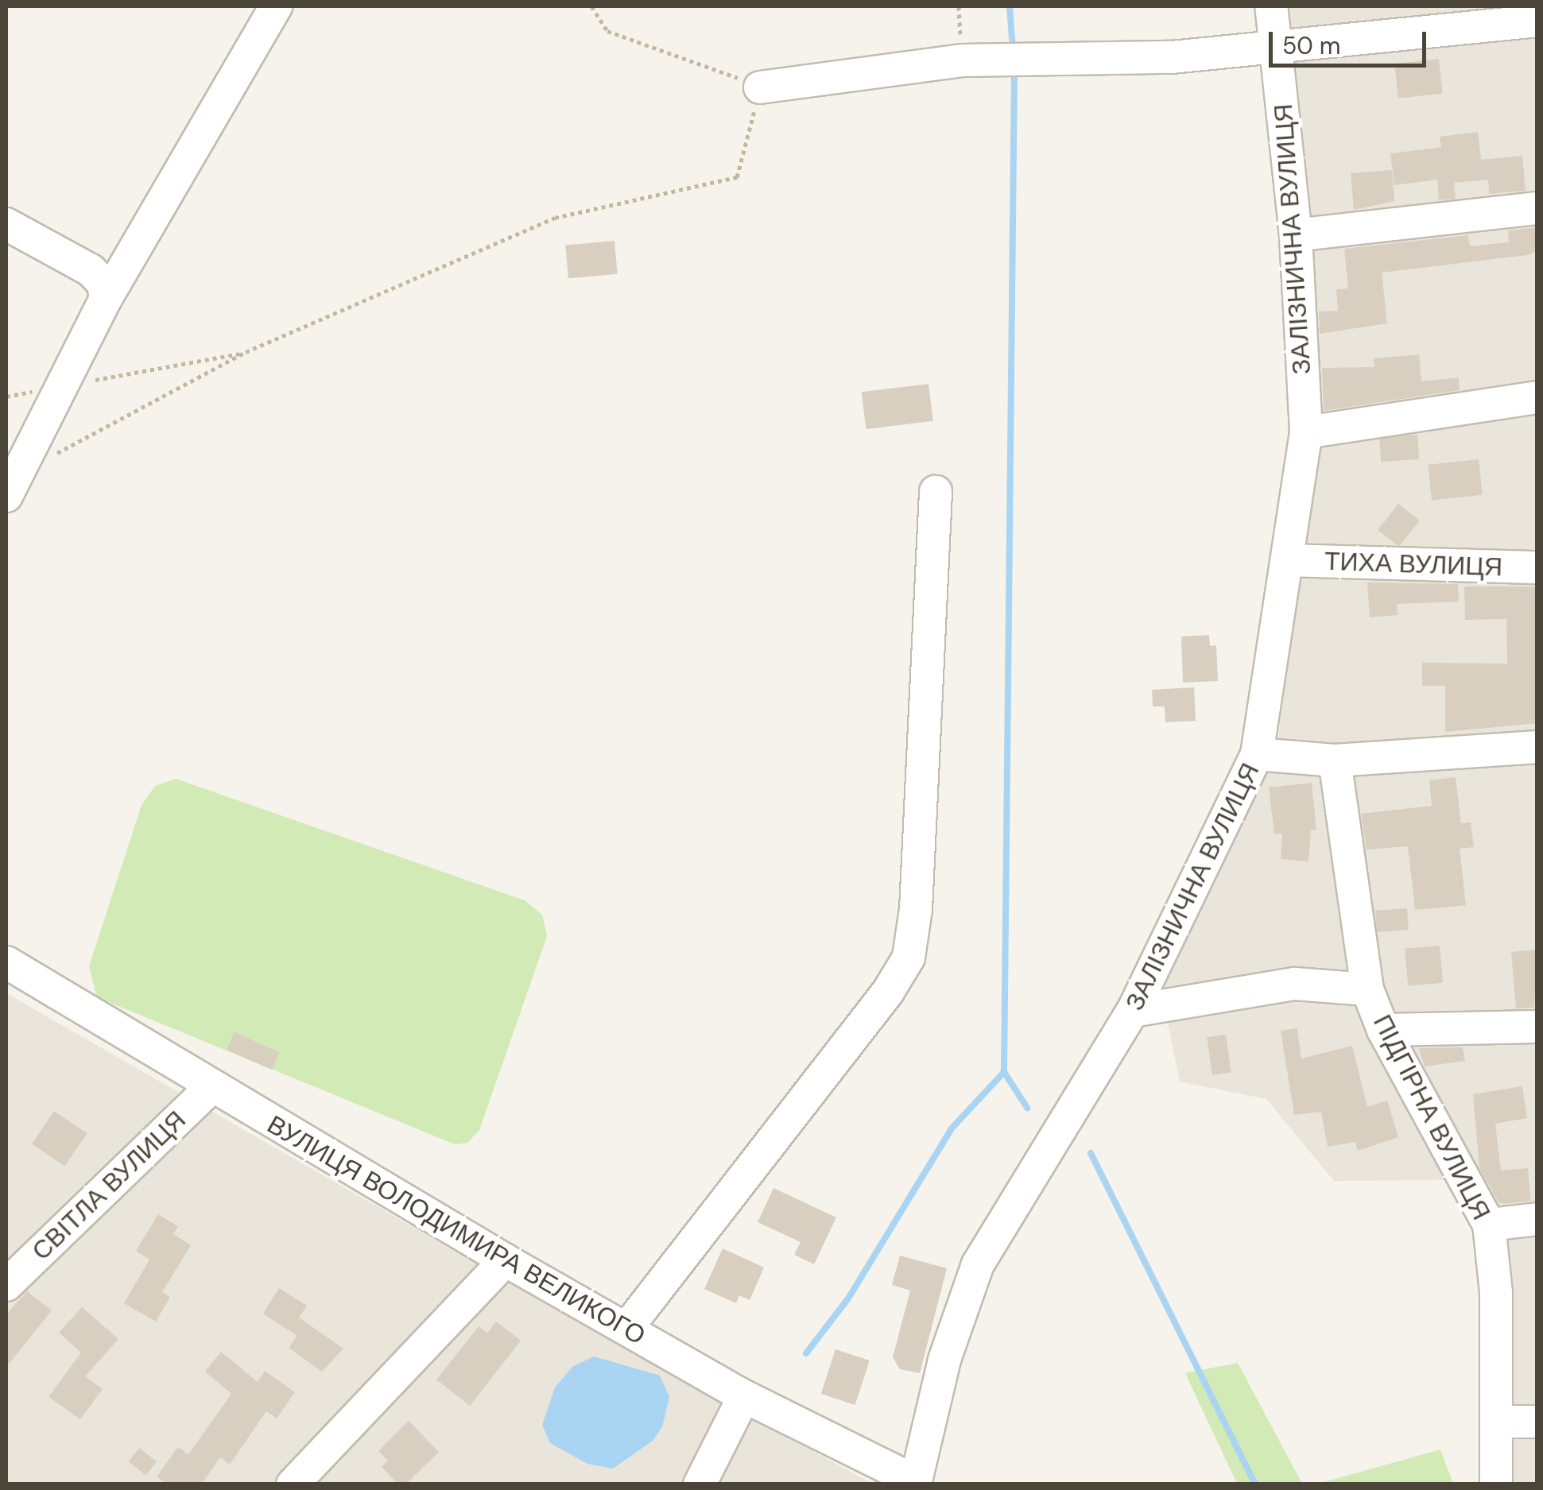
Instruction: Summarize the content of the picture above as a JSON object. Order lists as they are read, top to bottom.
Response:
{
  "streets": {
    "street": [
      "ЗАЛІЗНИЧНА ВУЛИЦЯ",
      "ТИХА ВУЛИЦЯ",
      "ПІДГІРНА ВУЛИЦЯ",
      "СВІТЛА ВУЛИЦЯ",
      "ВУЛИЦЯ ВОЛОДИМИРА ВЕЛИКОГО"
    ]
  },
  "crossings": [
    ["ЗАЛІЗНИЧНА ВУЛИЦЯ", "ТИХА ВУЛИЦЯ"],
    ["ЗАЛІЗНИЧНА ВУЛИЦЯ", "ПІДГІРНА ВУЛИЦЯ"],
    ["ЗАЛІЗНИЧНА ВУЛИЦЯ", "ВУЛИЦЯ ВОЛОДИМИРА ВЕЛИКОГО"],
    ["СВІТЛА ВУЛИЦЯ", "ВУЛИЦЯ ВОЛОДИМИРА ВЕЛИКОГО"]
  ],
  "scale_bar": "50 m"
}
